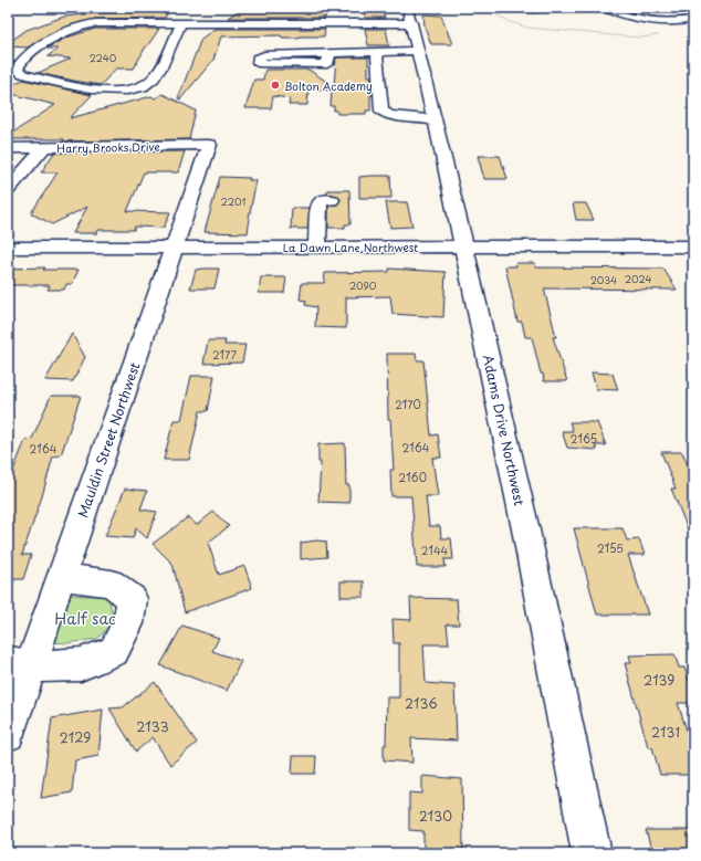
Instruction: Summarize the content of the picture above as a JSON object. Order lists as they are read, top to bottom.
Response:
{
  "streets": {
    "street": [
      "Harry Brooks Drive",
      "La Dawn Lane Northwest",
      "Adams Drive Northwest",
      "Mauldin Street Northwest"
    ]
  },
  "crossings": [
    ["Harry Brooks Drive", "Mauldin Street Northwest"],
    ["La Dawn Lane Northwest", "Adams Drive Northwest"],
    ["La Dawn Lane Northwest", "Mauldin Street Northwest"]
  ],
  "parks": ["Half sac"],
  "places": ["Bolton Academy"],
  "house_numbers": [
    "2240",
    "2201",
    "2024",
    "2034",
    "2090",
    "2177",
    "2170",
    "2165",
    "2164",
    "2164",
    "2160",
    "2155",
    "2144",
    "2139",
    "2136",
    "2133",
    "2131",
    "2129",
    "2130"
  ]
}
